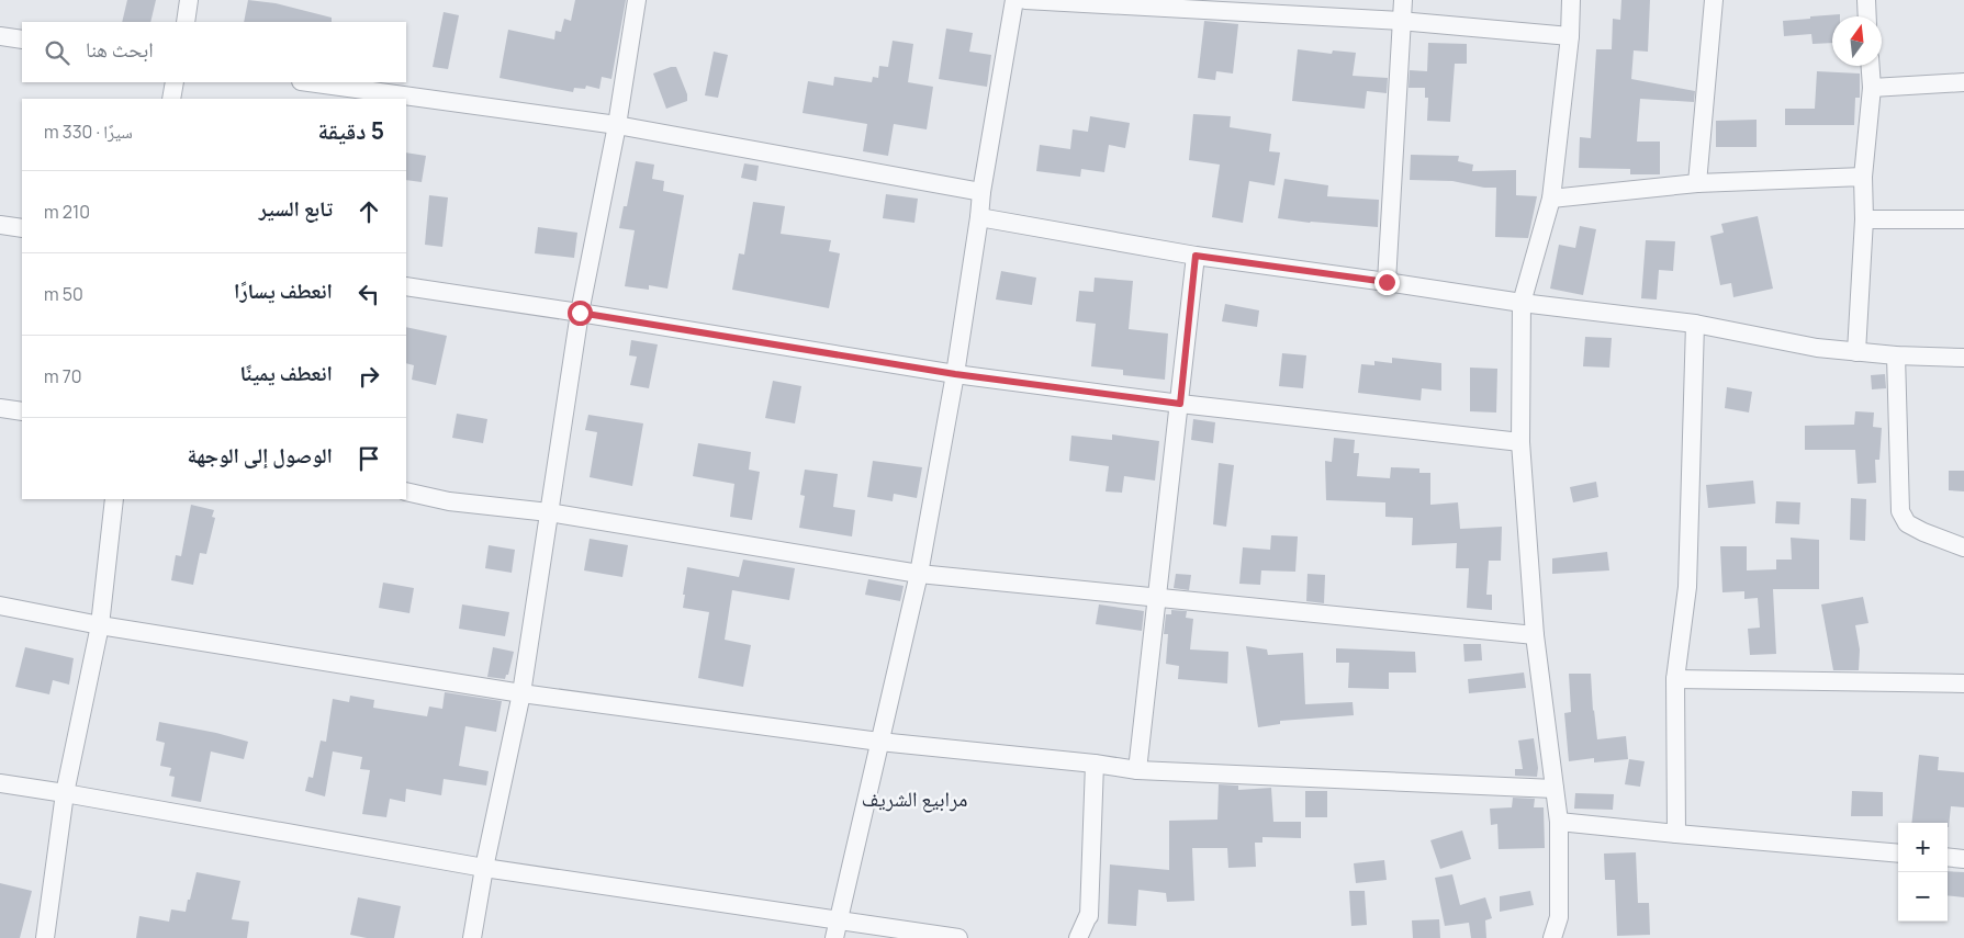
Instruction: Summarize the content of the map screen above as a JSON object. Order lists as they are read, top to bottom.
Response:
{
  "districts": ["مرابيع الشريف"],
  "north": "top",
  "page": {
    "search": "ابحث هنا",
    "heading": ["5 دقيقة", "سيرًا · 330 m"],
    "list": [
      ["تابع السير", "210 m"],
      ["انعطف يسارًا", "50 m"],
      ["انعطف يمينًا", "70 m"],
      "الوصول إلى الوجهة"
    ],
    "map_buttons": ["+", "−"]
  }
}
